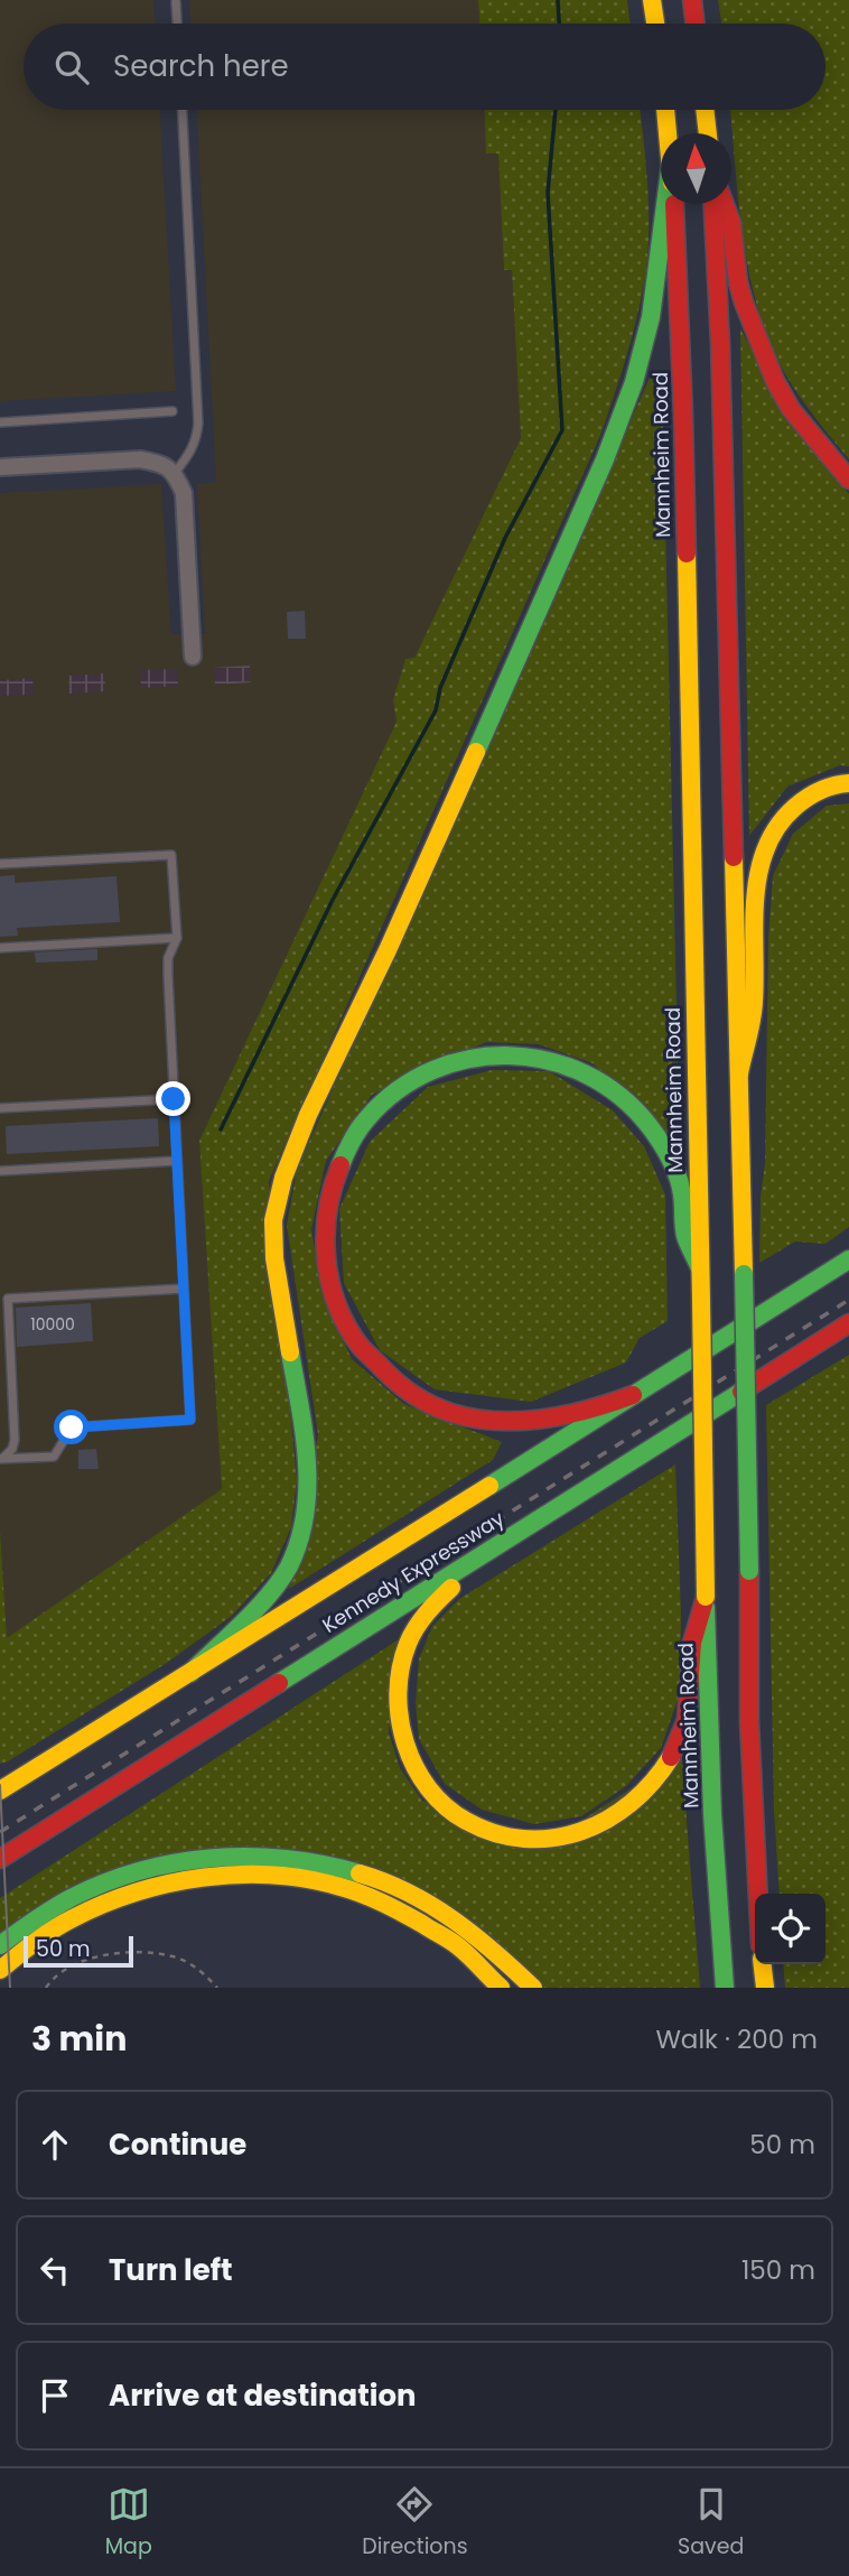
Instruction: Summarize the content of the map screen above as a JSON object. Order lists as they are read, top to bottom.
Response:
{
  "streets": {
    "main road": ["Mannheim Road", "Kennedy Expressway"]
  },
  "house_numbers": ["10000"],
  "scale_bar": "50 m",
  "north": "top",
  "page": {
    "search": "Search here",
    "scale": "50 m",
    "heading": ["3 min", "Walk · 200 m"],
    "list": [
      ["Continue", "50 m"],
      ["Turn left", "150 m"],
      "Arrive at destination"
    ],
    "nav": ["Map", "Directions", "Saved"]
  }
}
